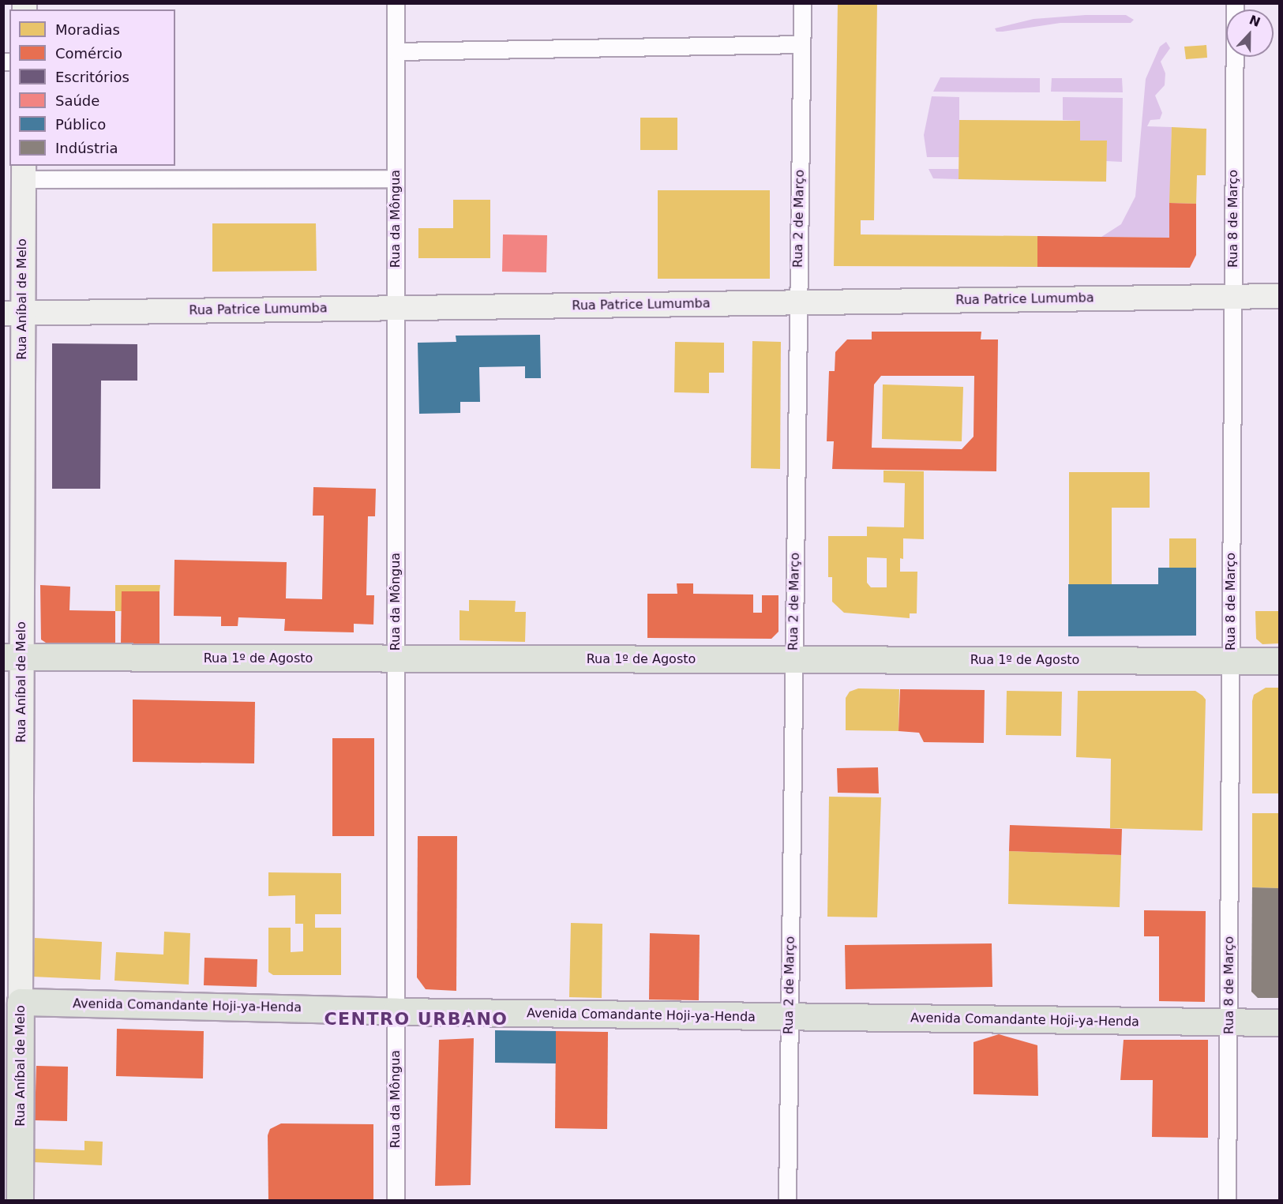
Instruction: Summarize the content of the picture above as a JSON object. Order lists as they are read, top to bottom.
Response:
{
  "streets": {
    "main road": ["Rua Aníbal de Melo", "Rua 1º de Agosto", "Avenida Comandante Hoji-ya-Henda"],
    "street": [
      "Rua da Môngua",
      "Rua 2 de Março",
      "Rua 8 de Março",
      "Rua Patrice Lumumba"
    ]
  },
  "crossings": [
    ["Rua da Môngua", "Rua Patrice Lumumba"],
    ["Rua da Môngua", "Rua 1º de Agosto"],
    ["Rua da Môngua", "Avenida Comandante Hoji-ya-Henda"],
    ["Rua 2 de Março", "Rua Patrice Lumumba"],
    ["Rua 2 de Março", "Rua 1º de Agosto"],
    ["Rua 2 de Março", "Avenida Comandante Hoji-ya-Henda"],
    ["Rua 8 de Março", "Rua Patrice Lumumba"],
    ["Rua 8 de Março", "Rua 1º de Agosto"],
    ["Rua 8 de Março", "Avenida Comandante Hoji-ya-Henda"],
    ["Rua Aníbal de Melo", "Rua Patrice Lumumba"],
    ["Rua Aníbal de Melo", "Rua 1º de Agosto"],
    ["Rua Aníbal de Melo", "Avenida Comandante Hoji-ya-Henda"]
  ],
  "districts": ["CENTRO URBANO"],
  "legend": [
    "Moradias",
    "Comércio",
    "Escritórios",
    "Saúde",
    "Público",
    "Indústria"
  ],
  "north": "top"
}
